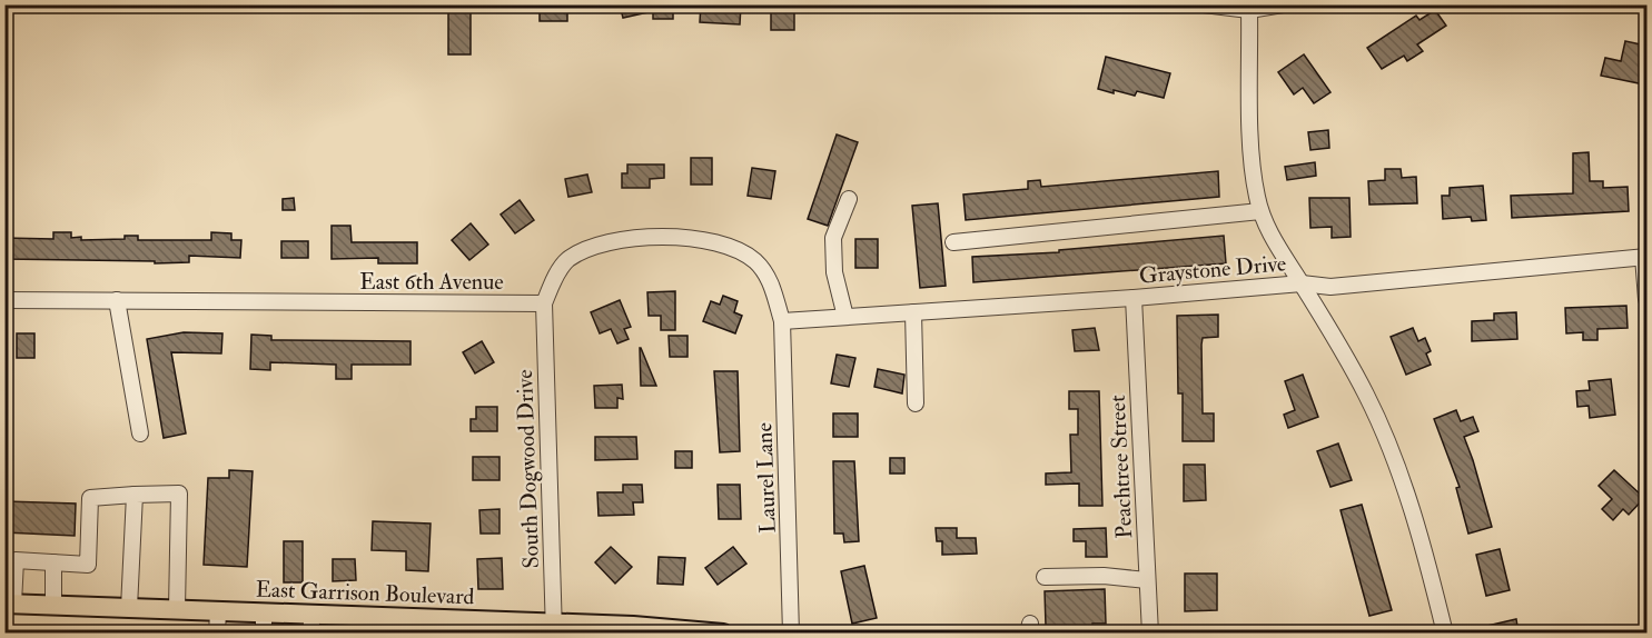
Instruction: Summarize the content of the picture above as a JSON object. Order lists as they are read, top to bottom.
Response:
{
  "streets": {
    "main road": ["East Garrison Boulevard"],
    "street": [
      "Graystone Drive",
      "East 6th Avenue",
      "Peachtree Street",
      "South Dogwood Drive",
      "Laurel Lane"
    ]
  },
  "crossings": [
    ["Graystone Drive", "Peachtree Street"],
    ["Graystone Drive", "Laurel Lane"],
    ["East 6th Avenue", "South Dogwood Drive"],
    ["South Dogwood Drive", "East Garrison Boulevard"]
  ]
}
